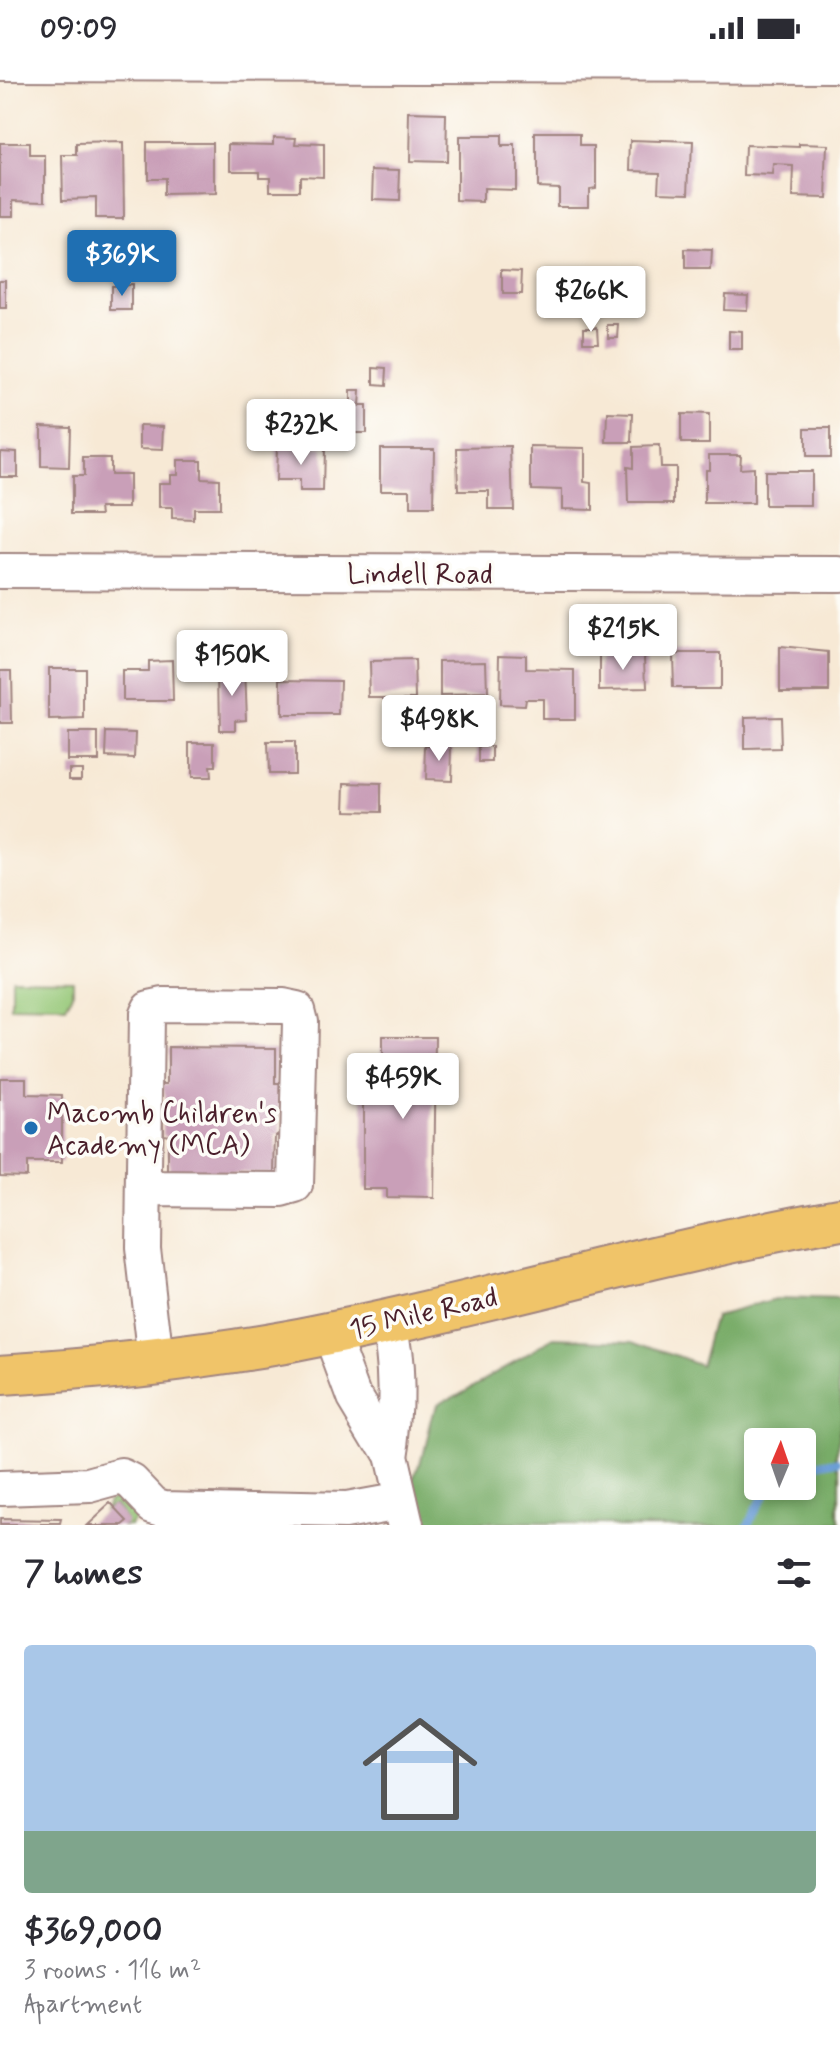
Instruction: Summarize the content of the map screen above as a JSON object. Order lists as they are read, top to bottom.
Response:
{
  "streets": {
    "main road": ["15 Mile Road"],
    "street": ["Lindell Road"]
  },
  "places": ["Macomb Children's Academy (MCA)"],
  "north": "top",
  "page": {
    "status": "09:09",
    "price": [
      "$369K",
      "$266K",
      "$232K",
      "$215K",
      "$150K",
      "$498K",
      "$459K"
    ],
    "heading": "7 homes",
    "list": [
      {
        "name": "$369,000",
        "note": "3 rooms · 116 m² · Apartment"
      }
    ]
  }
}
